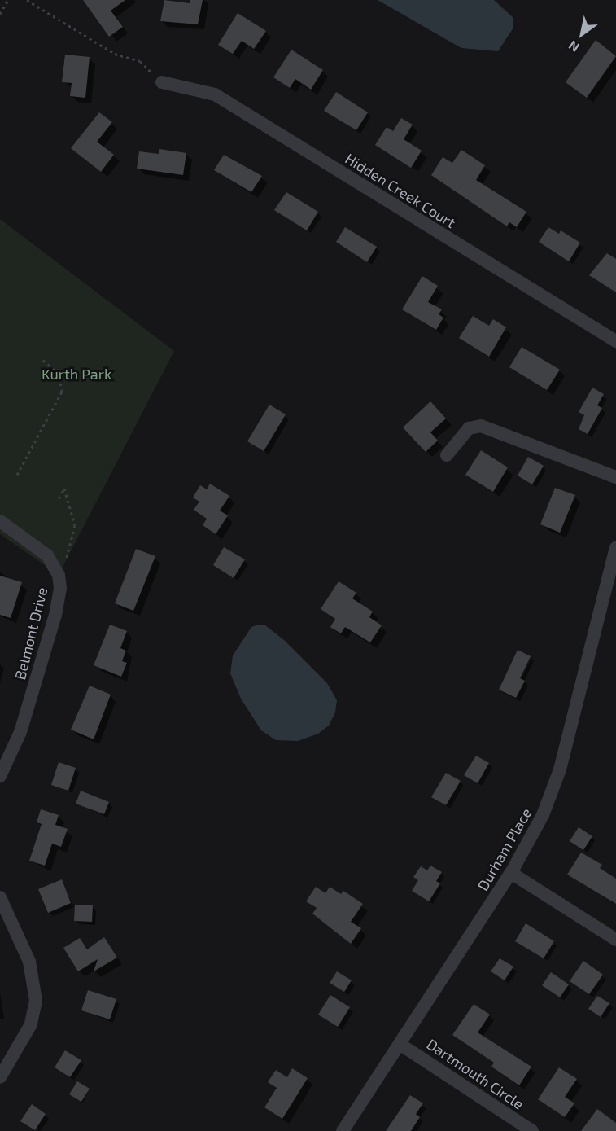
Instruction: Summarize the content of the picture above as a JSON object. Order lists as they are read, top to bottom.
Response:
{
  "streets": {
    "street": [
      "Hidden Creek Court",
      "Belmont Drive",
      "Durham Place",
      "Dartmouth Circle"
    ]
  },
  "crossings": [
    ["Durham Place", "Dartmouth Circle"]
  ],
  "parks": ["Kurth Park"],
  "north": "bottom left"
}
